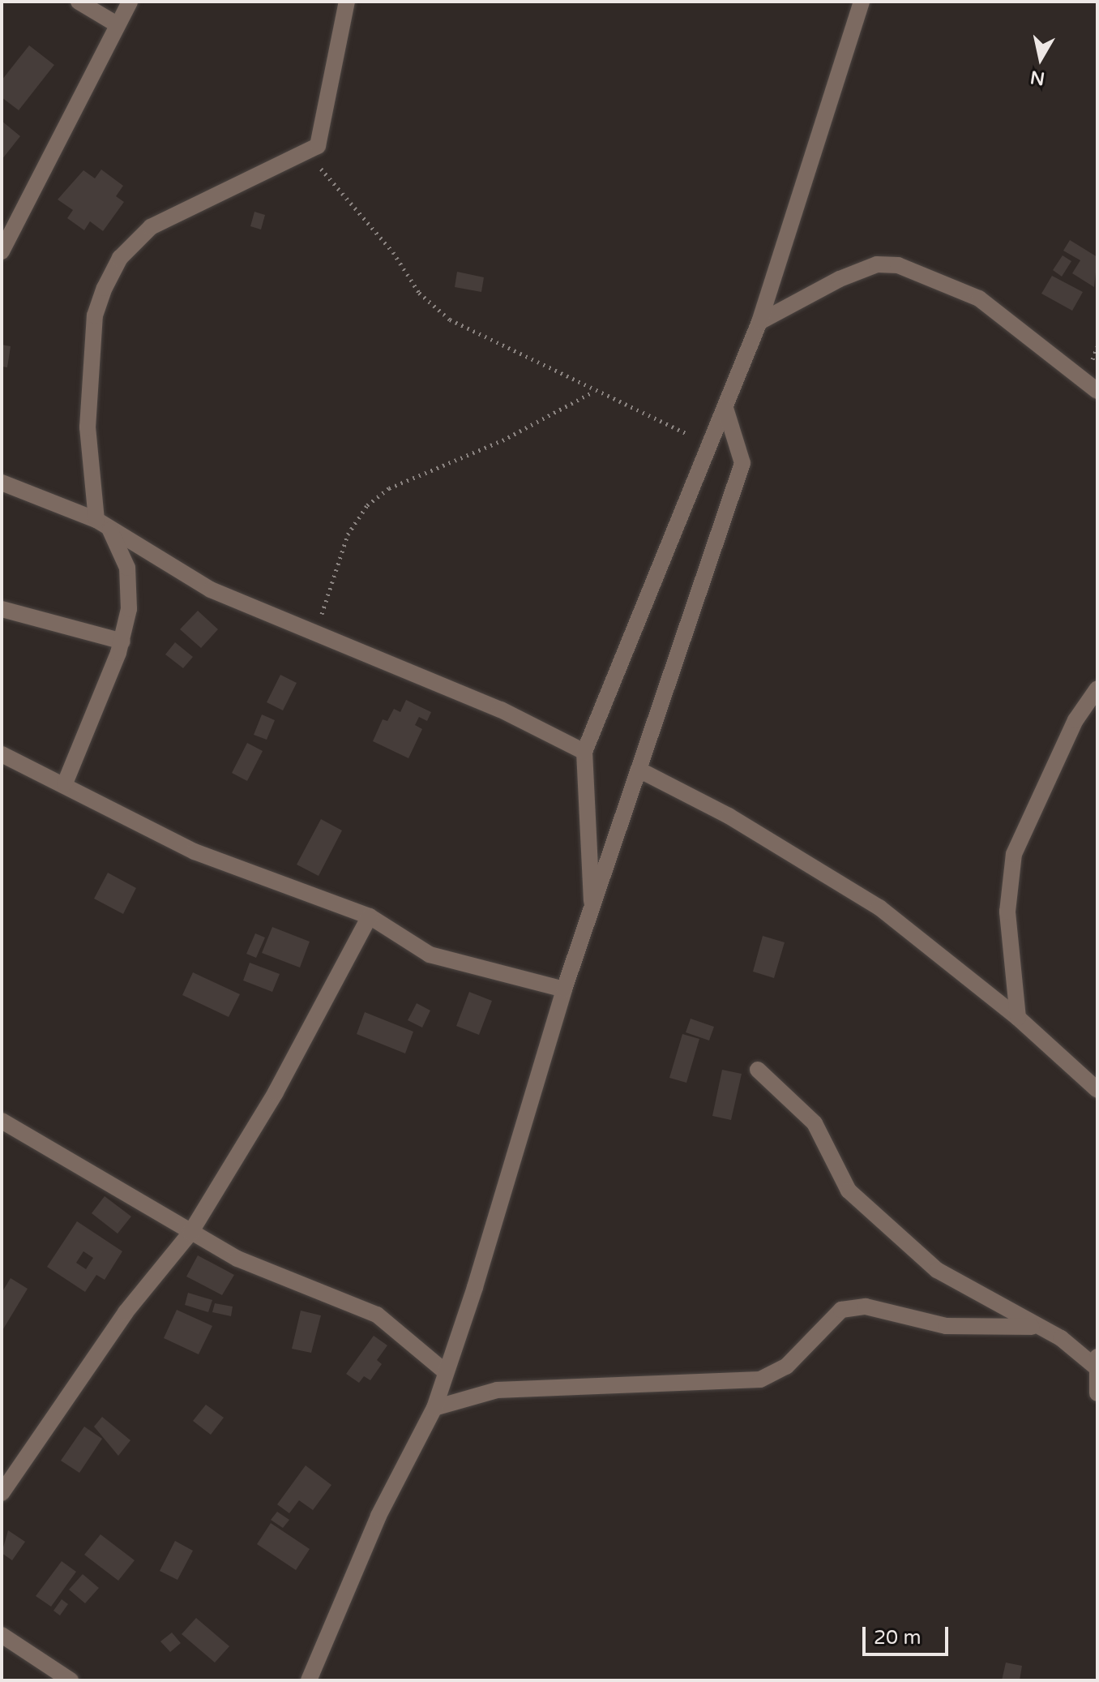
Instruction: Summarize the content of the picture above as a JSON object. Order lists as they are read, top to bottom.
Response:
{
  "scale_bar": "20 m",
  "north": "bottom"
}
